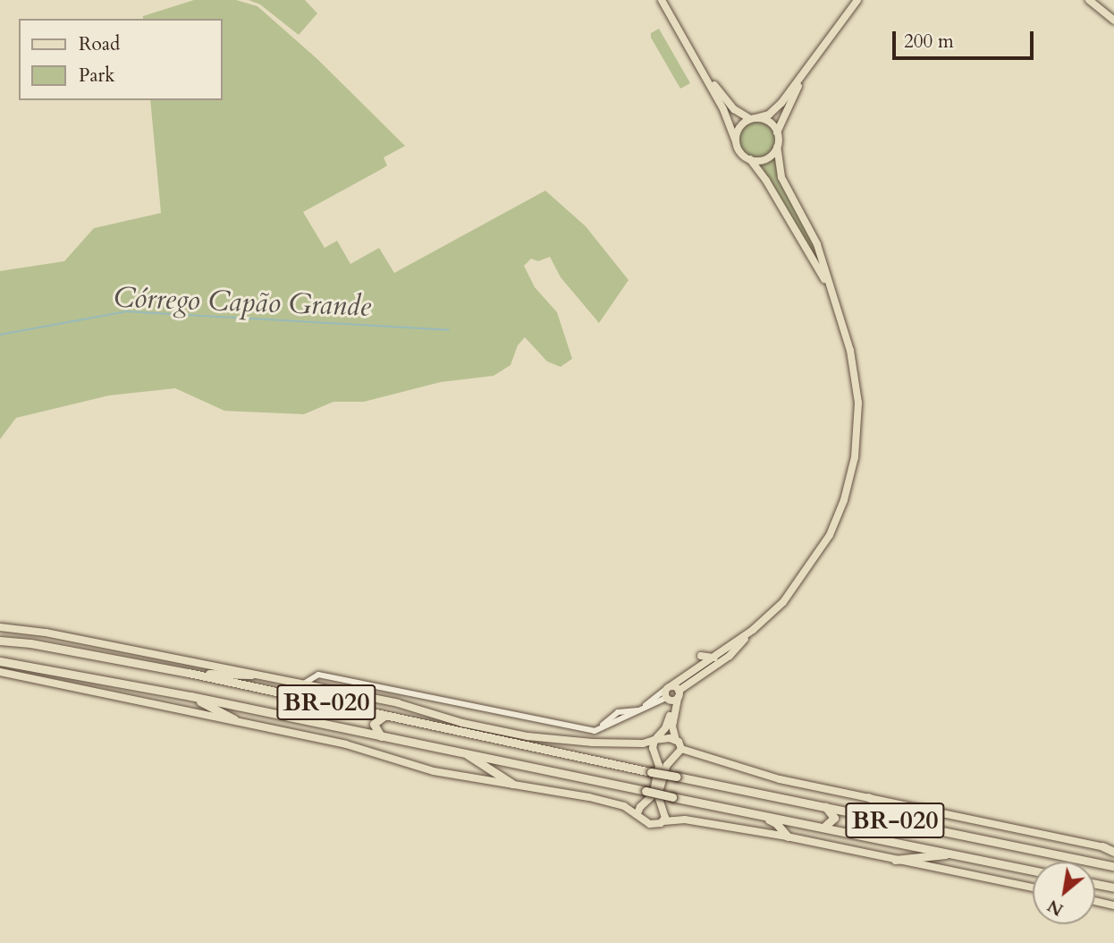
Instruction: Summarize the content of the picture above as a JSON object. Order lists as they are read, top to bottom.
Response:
{
  "streets": {
    "highway": ["BR-020"]
  },
  "water": ["Córrego Capão Grande"],
  "legend": ["Road", "Park"],
  "scale_bar": "200 m",
  "north": "bottom left"
}
